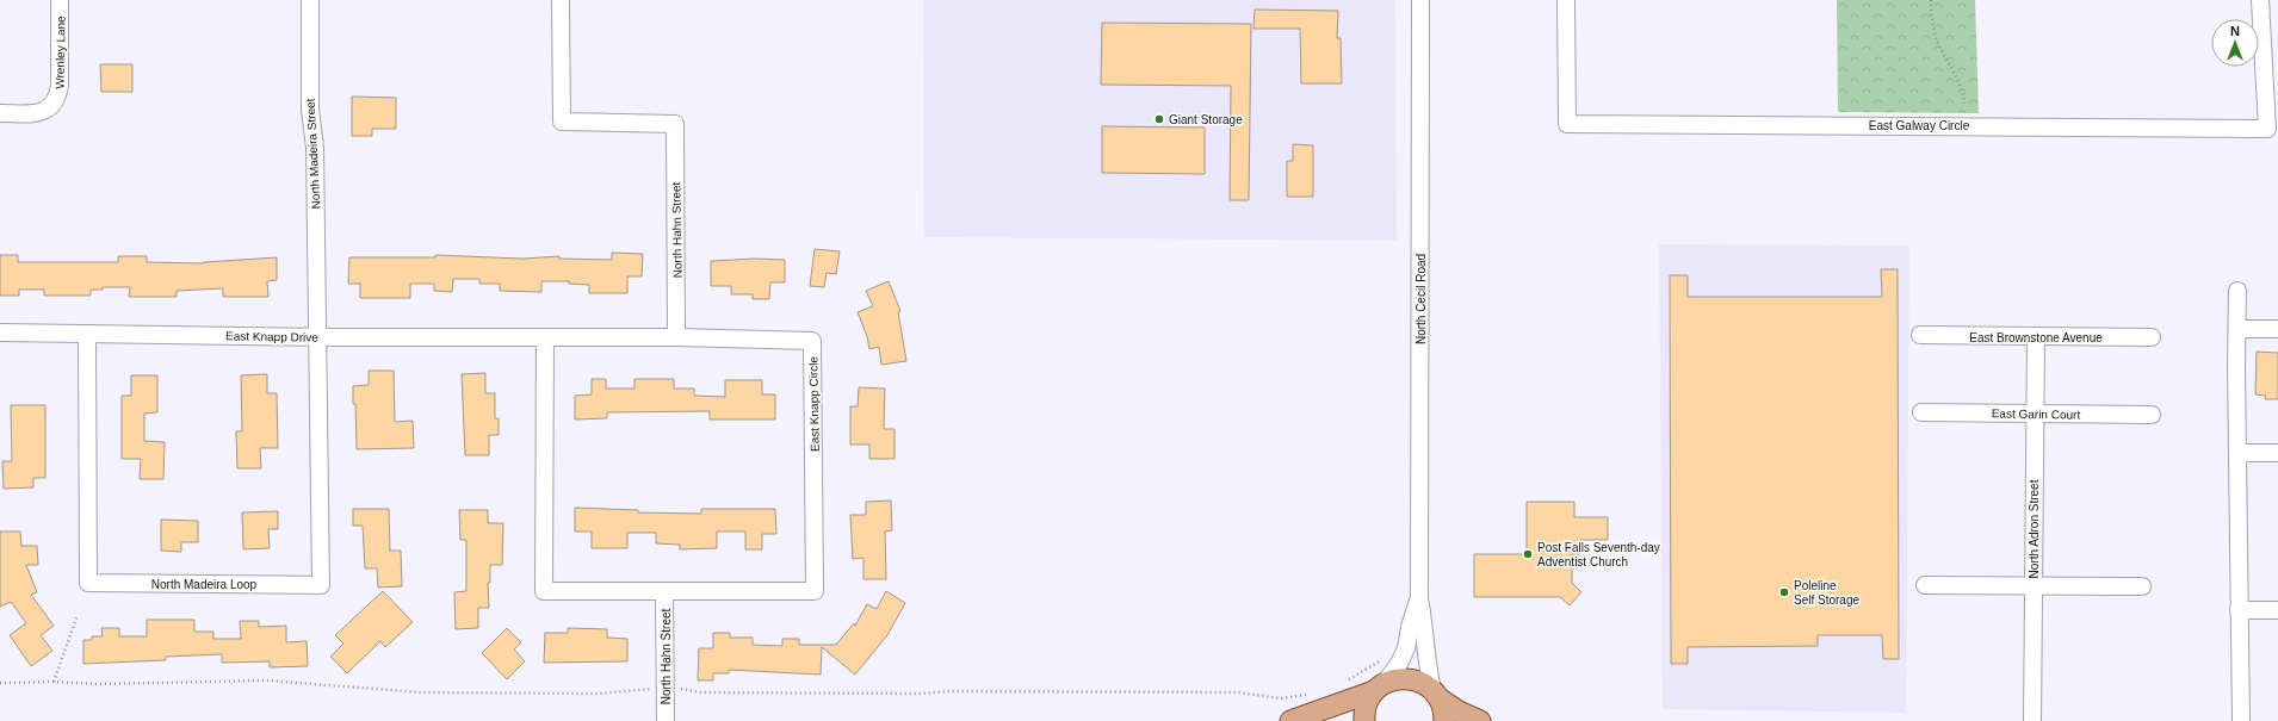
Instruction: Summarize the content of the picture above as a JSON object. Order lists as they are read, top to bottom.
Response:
{
  "streets": {
    "street": [
      "Wrenley Lane",
      "East Galway Circle",
      "North Madeira Street",
      "North Hahn Street",
      "North Cecil Road",
      "East Knapp Drive",
      "East Brownstone Avenue",
      "East Knapp Circle",
      "East Garin Court",
      "North Adron Street",
      "North Madeira Loop"
    ]
  },
  "crossings": [
    ["North Madeira Street", "East Knapp Drive"],
    ["North Madeira Street", "North Madeira Loop"],
    ["North Hahn Street", "East Knapp Circle"],
    ["East Knapp Drive", "East Knapp Circle"],
    ["East Knapp Drive", "North Madeira Loop"],
    ["East Brownstone Avenue", "North Adron Street"],
    ["East Garin Court", "North Adron Street"]
  ],
  "places": ["Giant Storage", "Post Falls Seventh-day Adventist Church", "Poleline Self Storage"],
  "north": "top"
}
